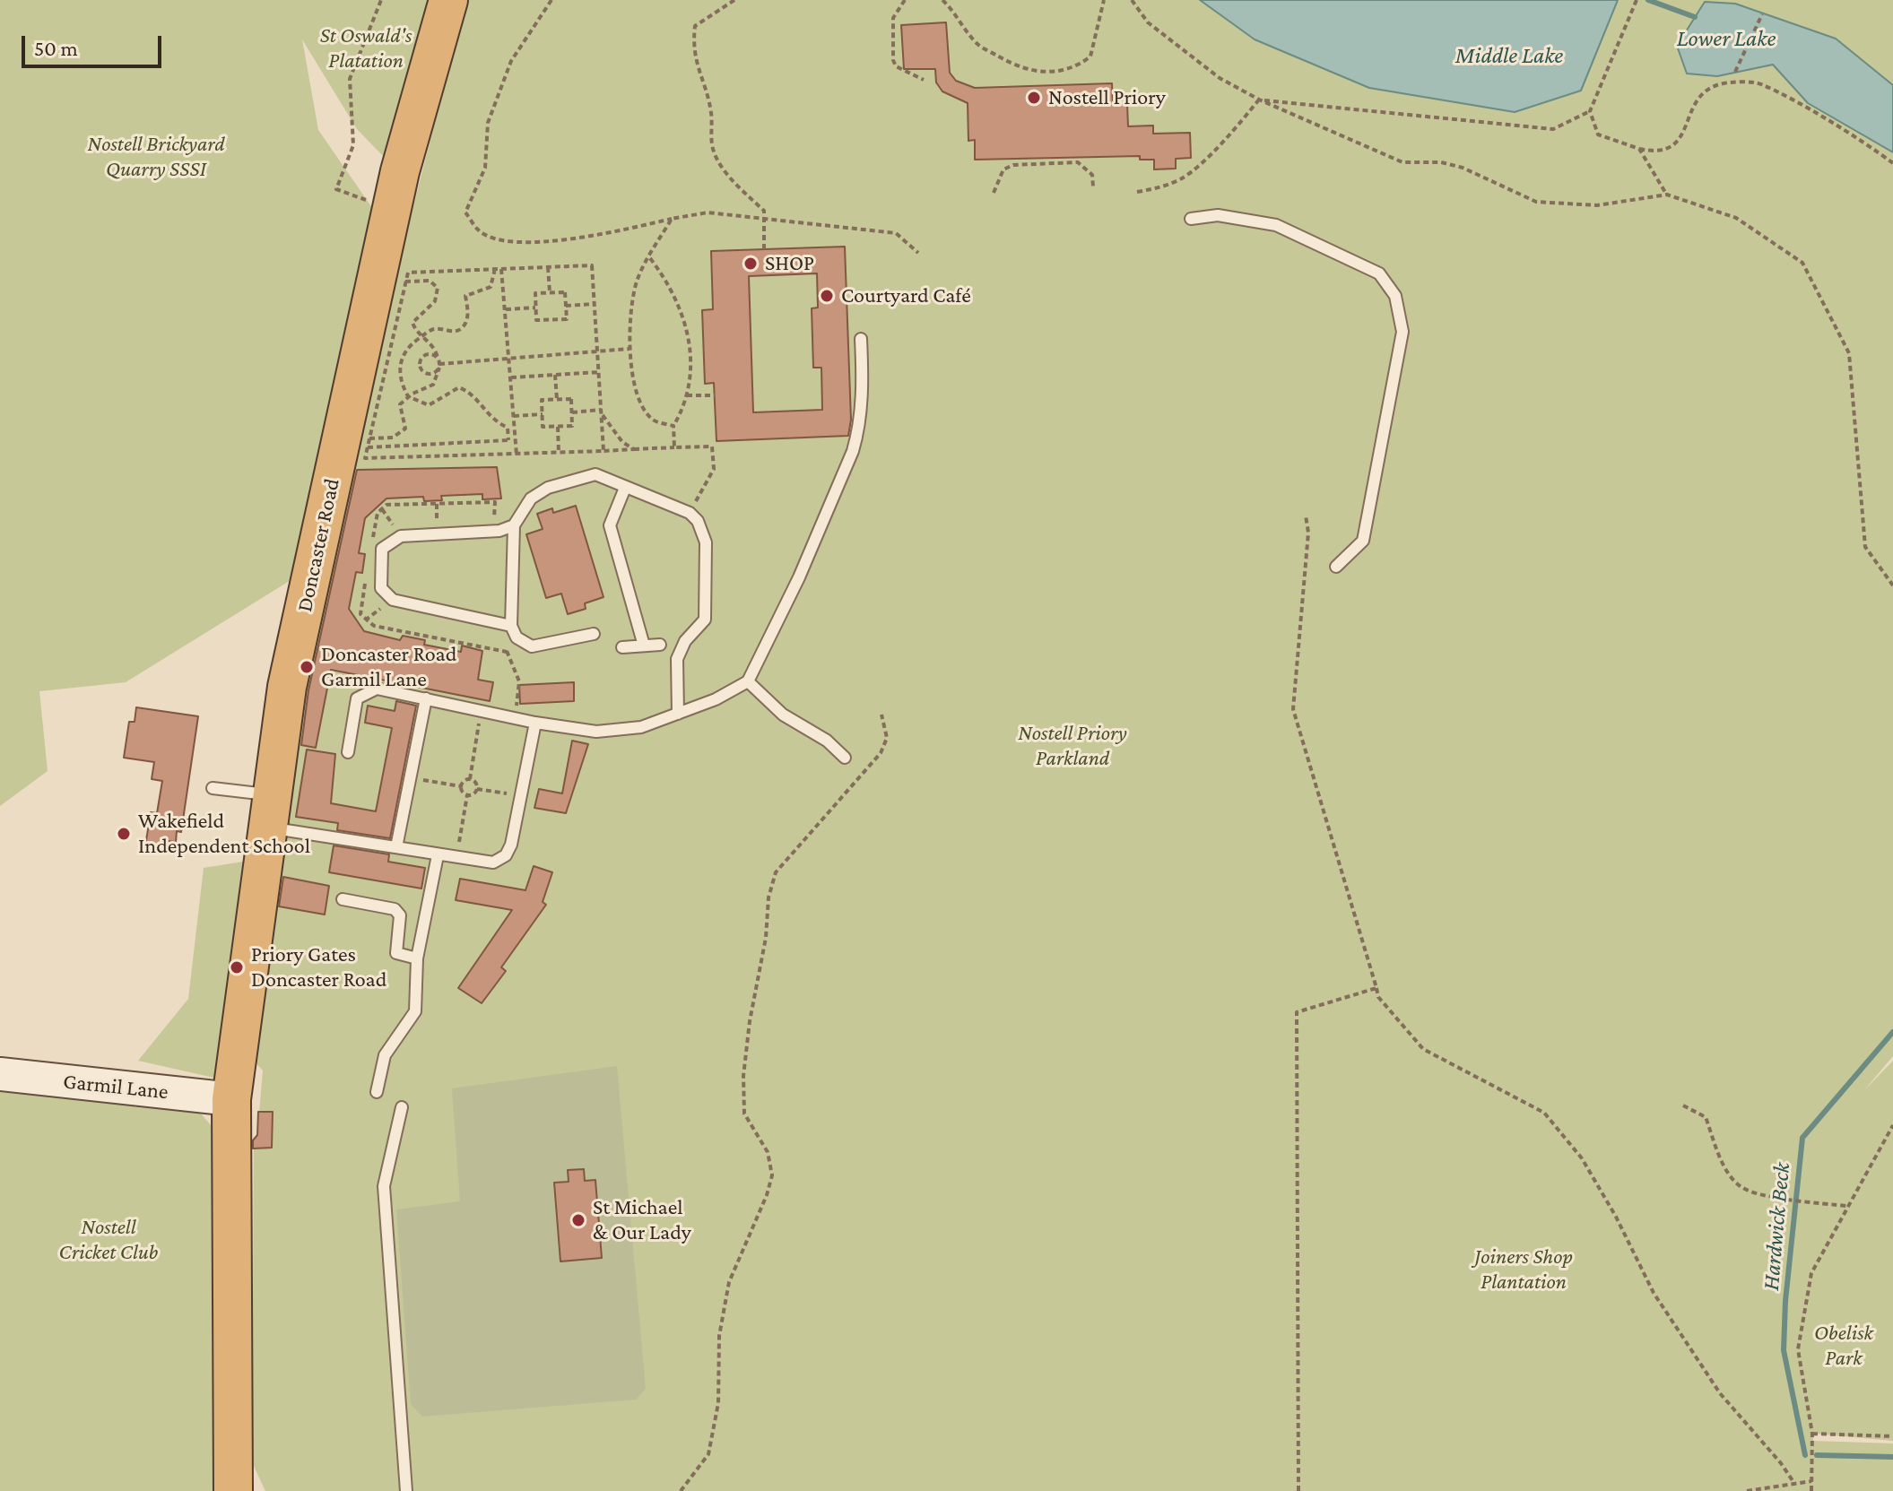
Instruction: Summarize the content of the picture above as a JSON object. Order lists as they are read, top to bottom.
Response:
{
  "streets": {
    "highway": ["Doncaster Road"],
    "main road": ["Garmil Lane"]
  },
  "crossings": [
    ["Doncaster Road", "Garmil Lane"]
  ],
  "water": ["Lower Lake", "Middle Lake", "Hardwick Beck"],
  "parks": [
    "St Oswald's Platation",
    "Nostell Brickyard Quarry SSSI",
    "Nostell Priory Parkland",
    "Nostell Cricket Club",
    "Joiners Shop Plantation",
    "Obelisk Park"
  ],
  "places": [
    "Nostell Priory",
    "SHOP",
    "Courtyard Café",
    "Doncaster Road Garmil Lane",
    "Wakefield Independent School",
    "Priory Gates Doncaster Road",
    "St Michael & Our Lady"
  ],
  "scale_bar": "50 m"
}
